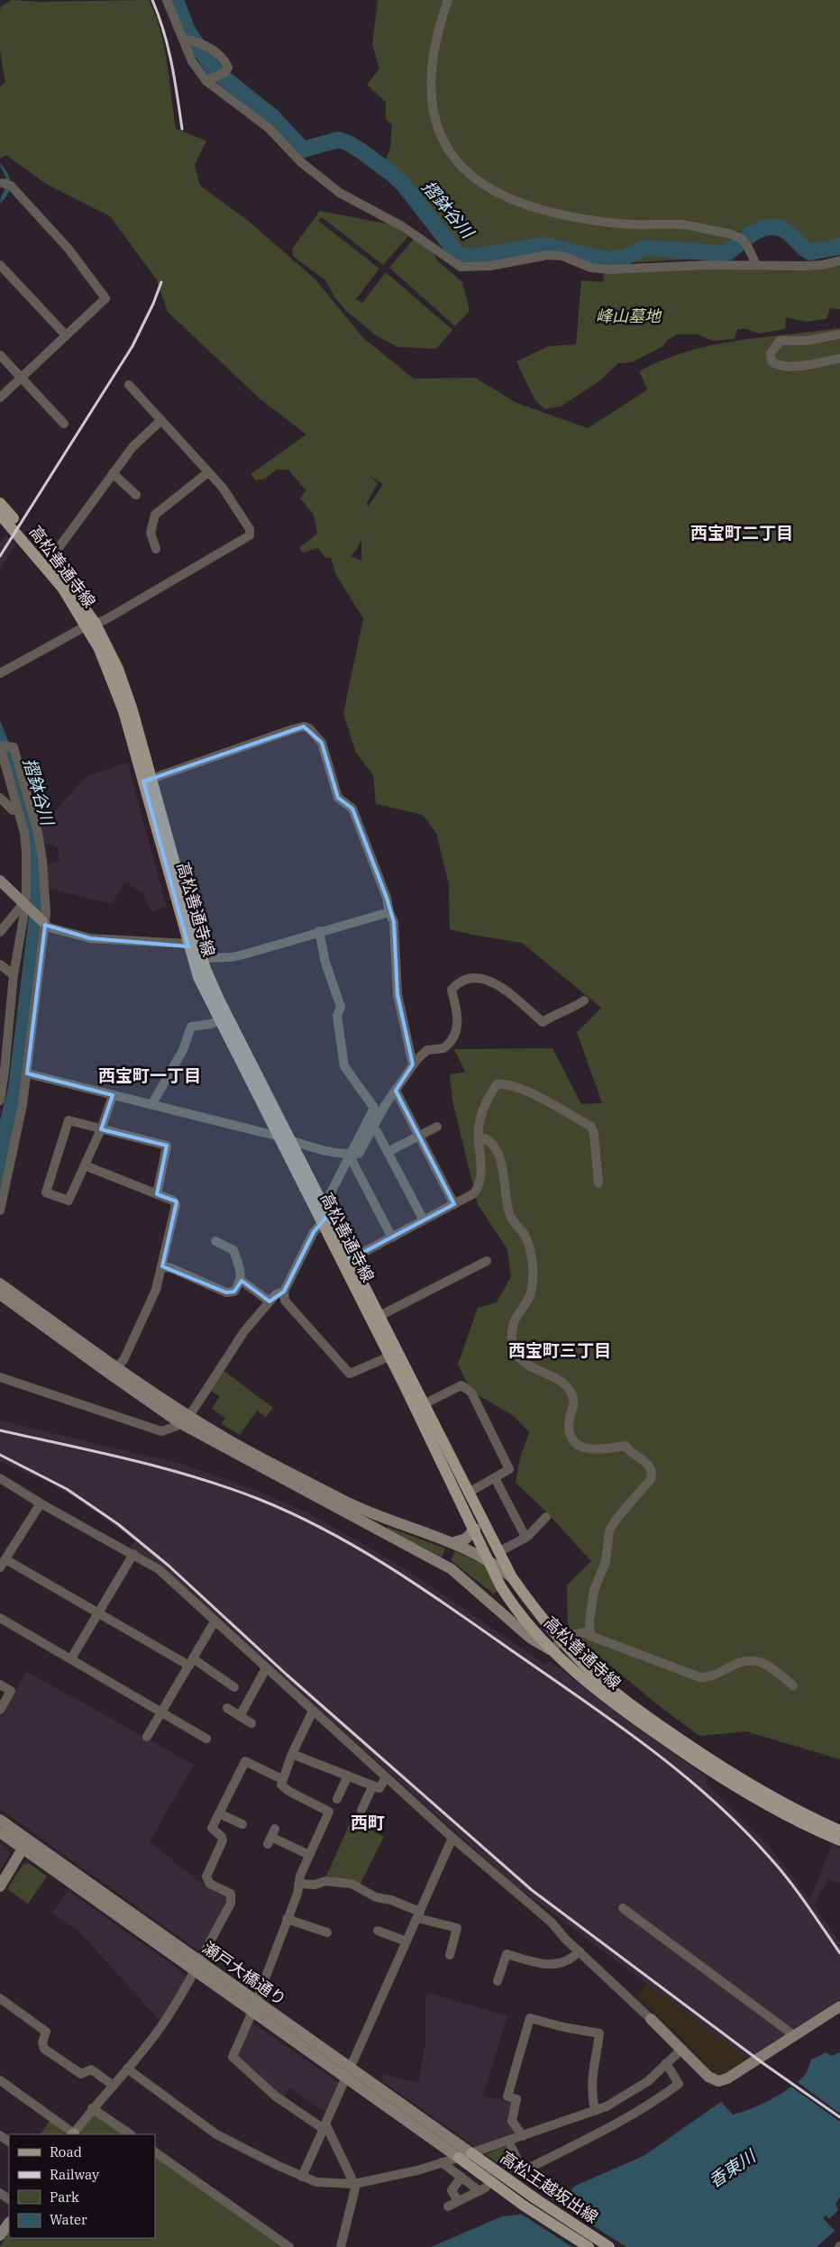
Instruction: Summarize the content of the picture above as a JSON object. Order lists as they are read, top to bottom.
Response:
{
  "streets": {
    "main road": ["高松善通寺線", "高松王越坂出線"],
    "street": ["瀬戸大橋通り"]
  },
  "crossings": [
    ["瀬戸大橋通り", "高松王越坂出線"]
  ],
  "districts": [
    "西宝町二丁目",
    "西宝町一丁目",
    "西宝町三丁目",
    "西町"
  ],
  "water": ["摺鉢谷川", "香東川"],
  "parks": ["峰山墓地"],
  "legend": [
    "Road",
    "Railway",
    "Park",
    "Water"
  ]
}
